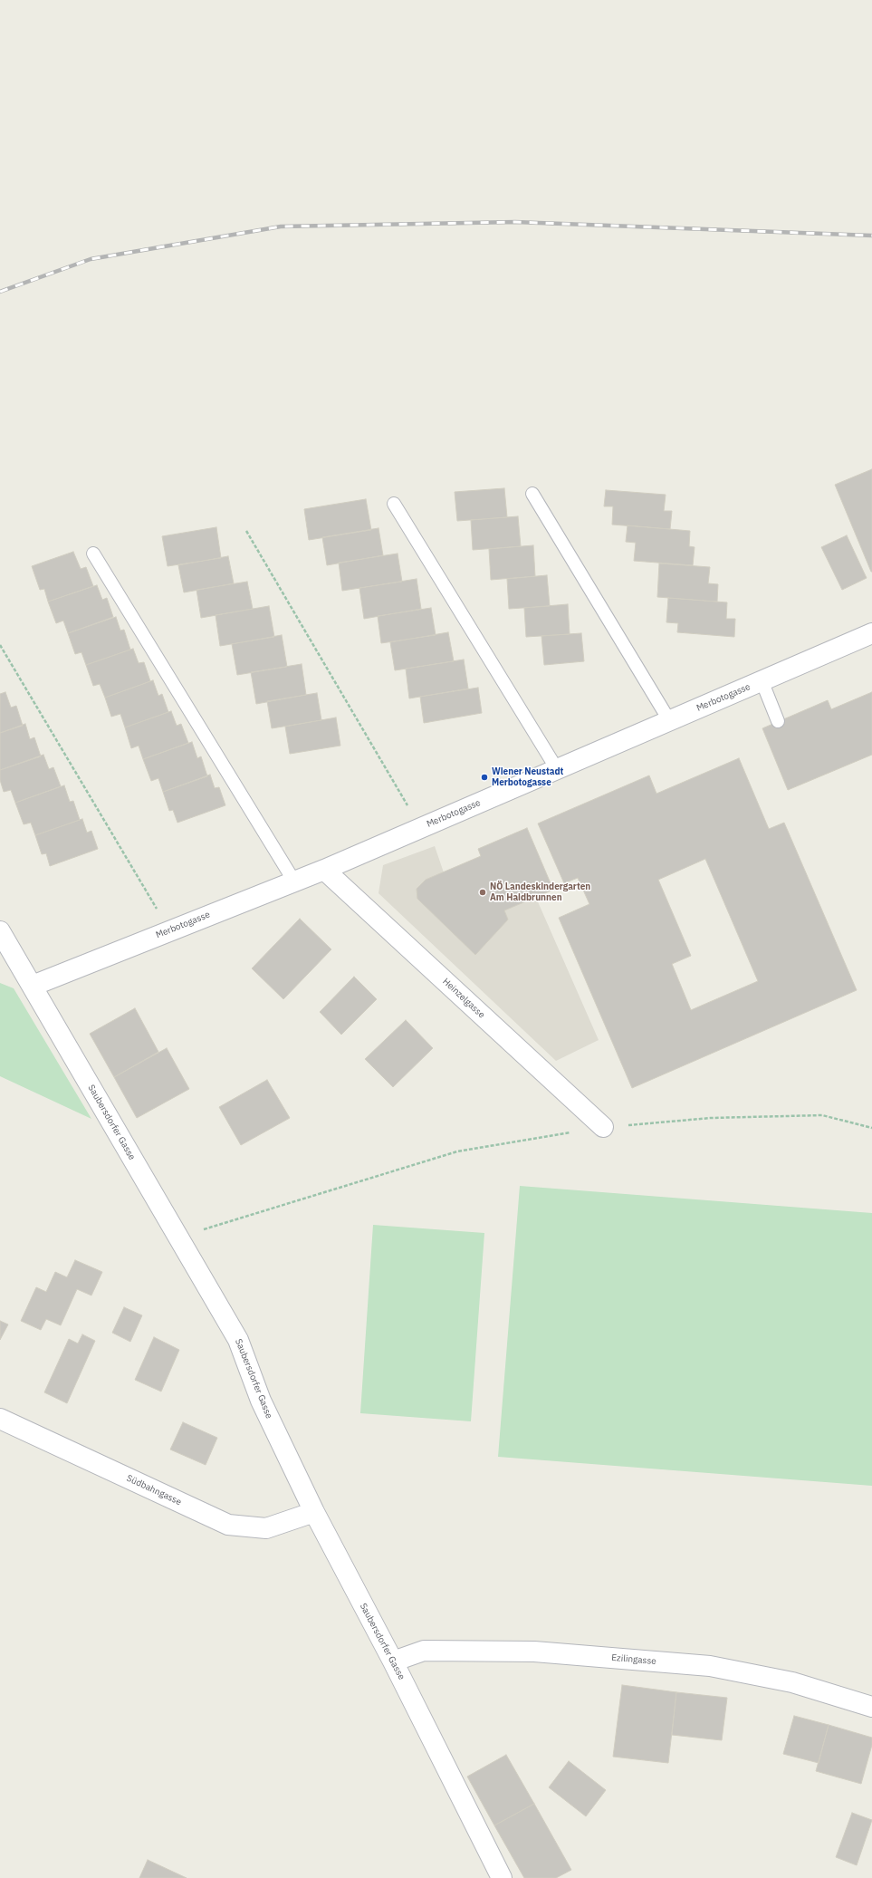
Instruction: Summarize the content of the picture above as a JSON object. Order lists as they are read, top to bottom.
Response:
{
  "streets": {
    "street": [
      "Merbotogasse",
      "Heinzelgasse",
      "Saubersdorfer Gasse",
      "Südbahngasse",
      "Ezilingasse"
    ]
  },
  "crossings": [
    ["Merbotogasse", "Heinzelgasse"],
    ["Merbotogasse", "Saubersdorfer Gasse"],
    ["Saubersdorfer Gasse", "Südbahngasse"],
    ["Saubersdorfer Gasse", "Ezilingasse"]
  ],
  "places": ["Wiener Neustadt Merbotogasse", "NÖ Landeskindergarten Am Haidbrunnen"]
}
